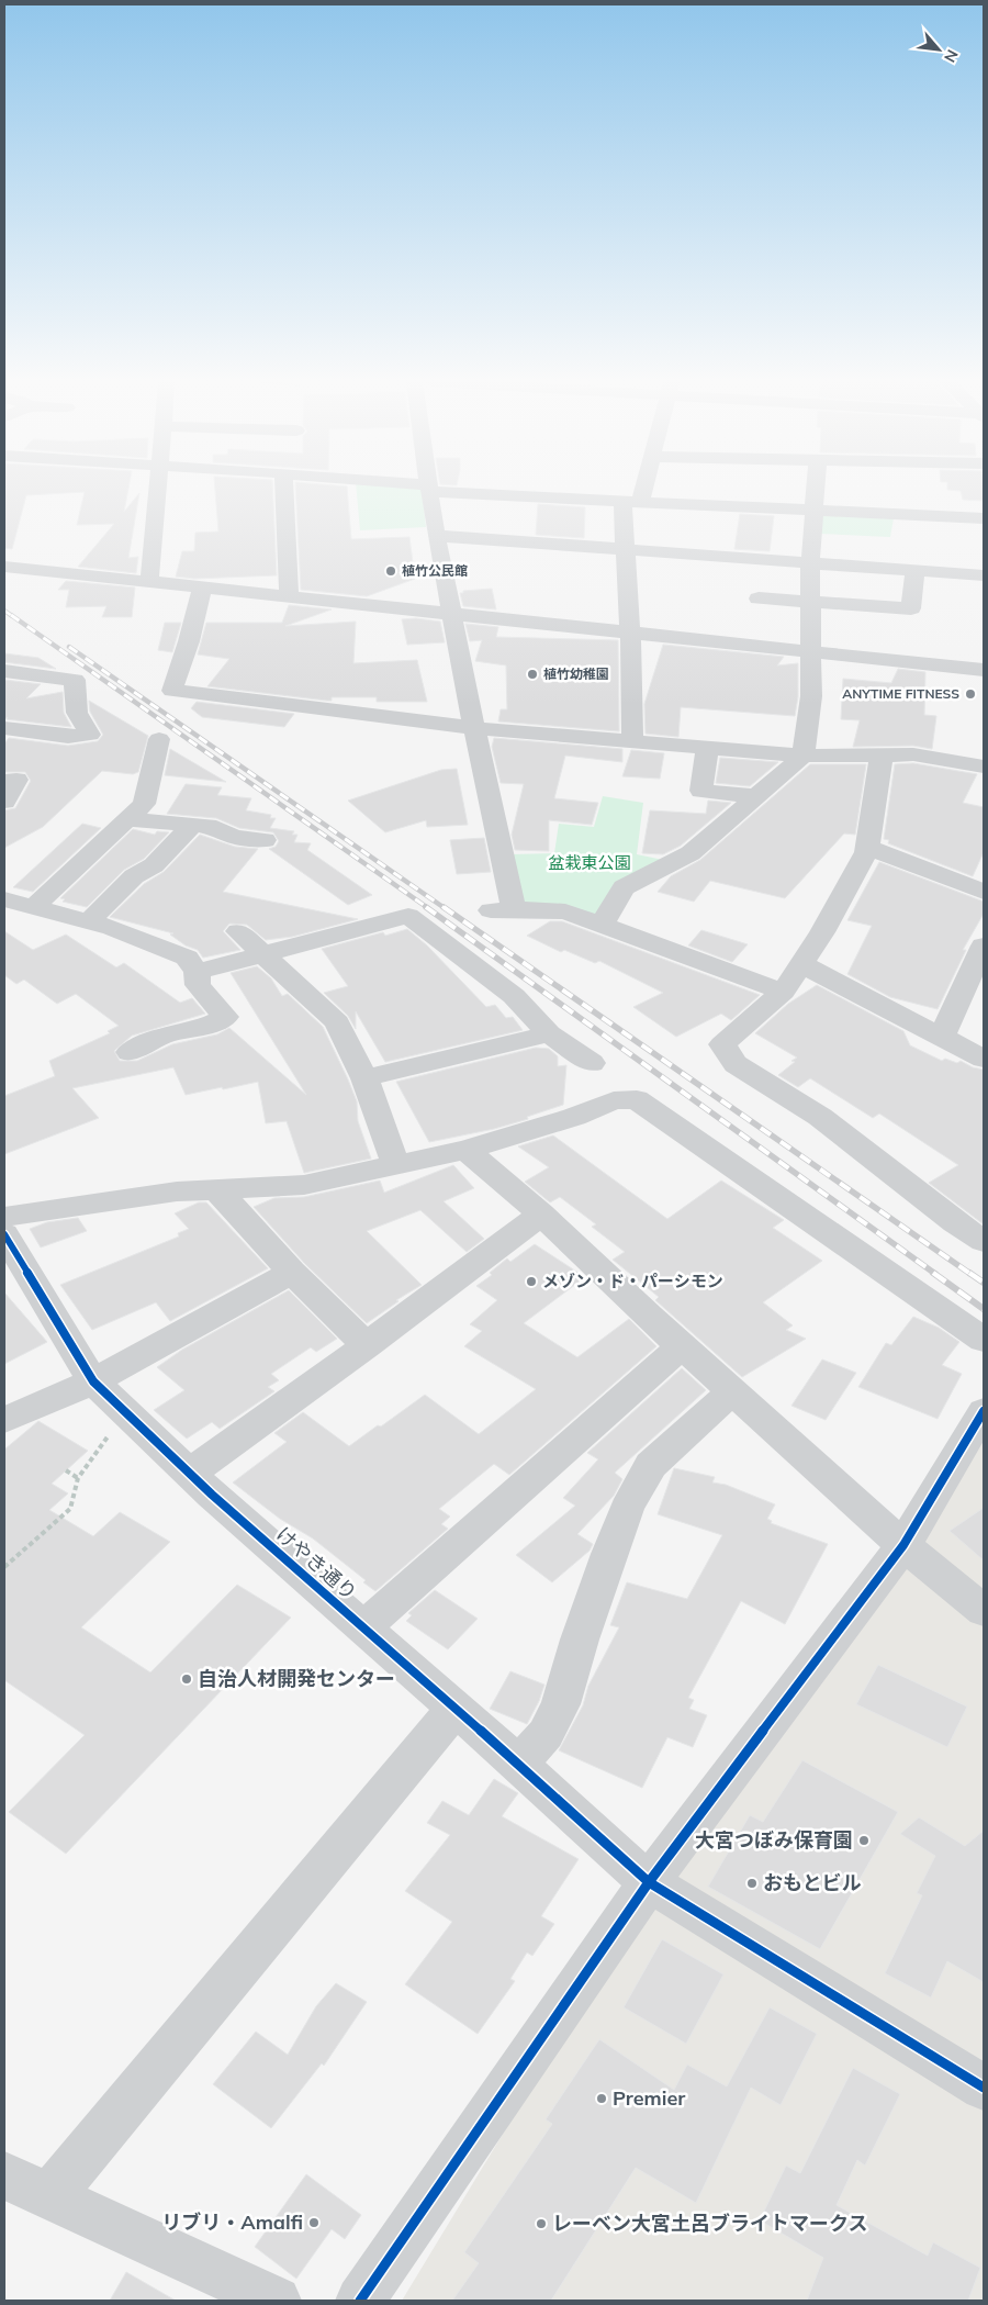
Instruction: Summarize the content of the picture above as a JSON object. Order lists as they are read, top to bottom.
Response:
{
  "streets": {
    "street": ["けやき通り"]
  },
  "parks": ["盆栽東公園"],
  "places": [
    "植竹公民館",
    "植竹幼稚園",
    "ANYTIME FITNESS",
    "メゾン・ド・パーシモン",
    "自治人材開発センター",
    "大宮つぼみ保育園",
    "おもとビル",
    "Premier",
    "リブリ・Amalfi",
    "レーベン大宮土呂ブライトマークス"
  ],
  "north": "bottom right"
}
